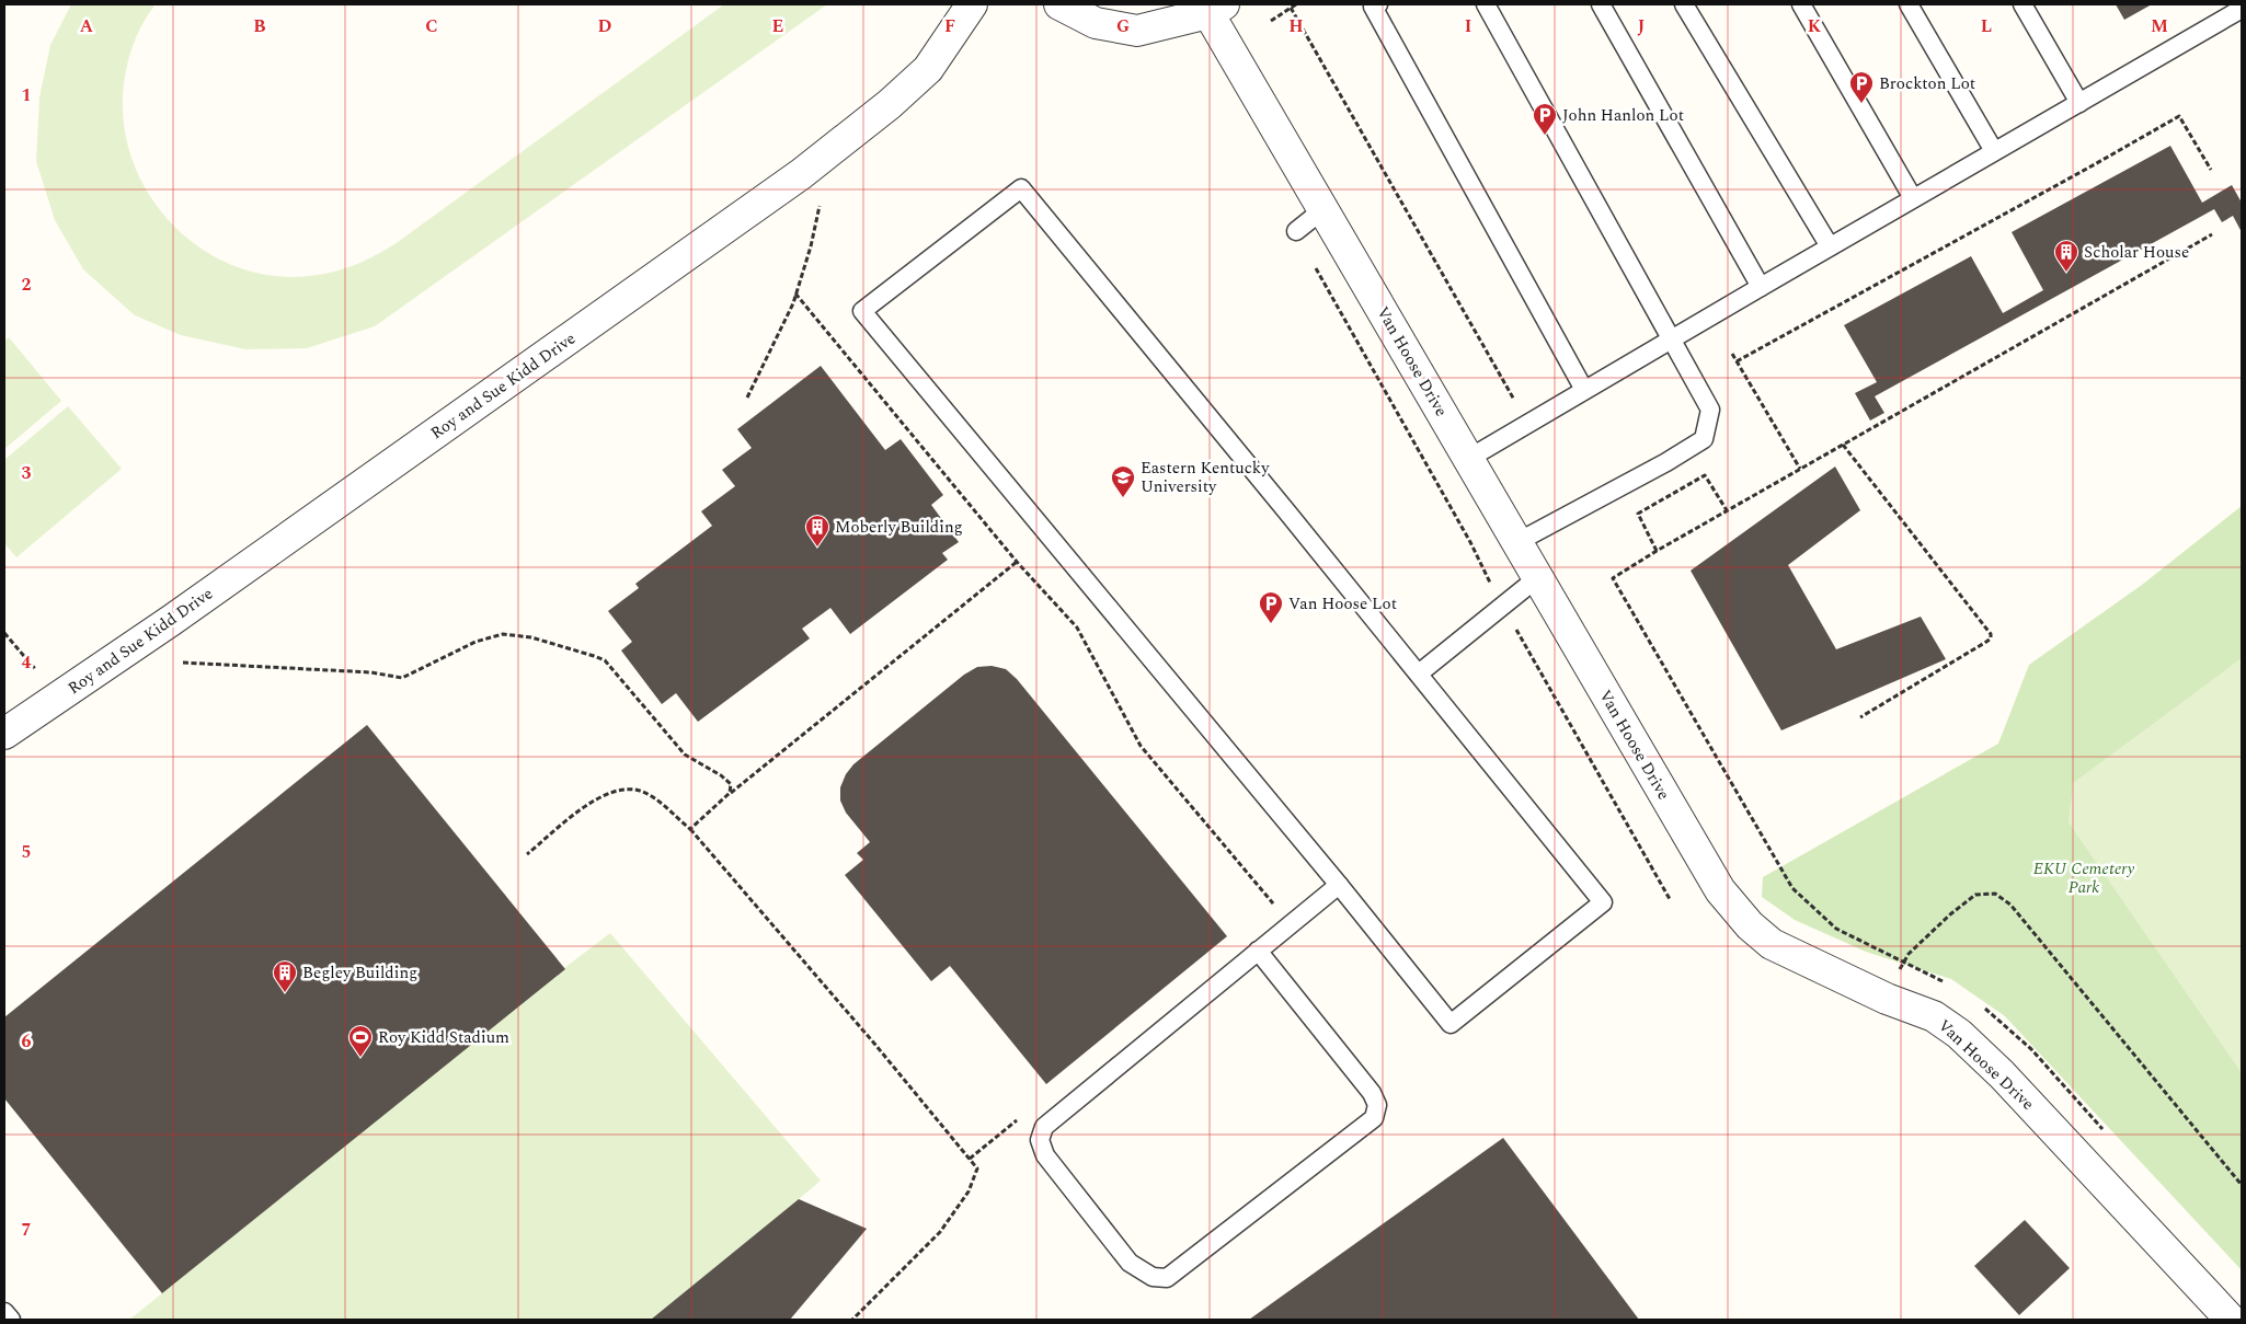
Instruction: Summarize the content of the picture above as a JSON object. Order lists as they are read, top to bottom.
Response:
{
  "streets": {
    "street": ["Van Hoose Drive", "Roy and Sue Kidd Drive"]
  },
  "parks": ["EKU Cemetery Park"],
  "places": {
    "parking": ["Brockton Lot", "John Hanlon Lot", "Van Hoose Lot"],
    "building": ["Scholar House", "Moberly Building", "Begley Building"],
    "school or university": ["Eastern Kentucky University"],
    "sports": ["Roy Kidd Stadium"]
  },
  "grid": {
    "columns": [
      "A",
      "B",
      "C",
      "D",
      "E",
      "F",
      "G",
      "H",
      "I",
      "J",
      "K",
      "L",
      "M"
    ],
    "rows": [
      "1",
      "2",
      "3",
      "4",
      "5",
      "6",
      "7"
    ]
  }
}
